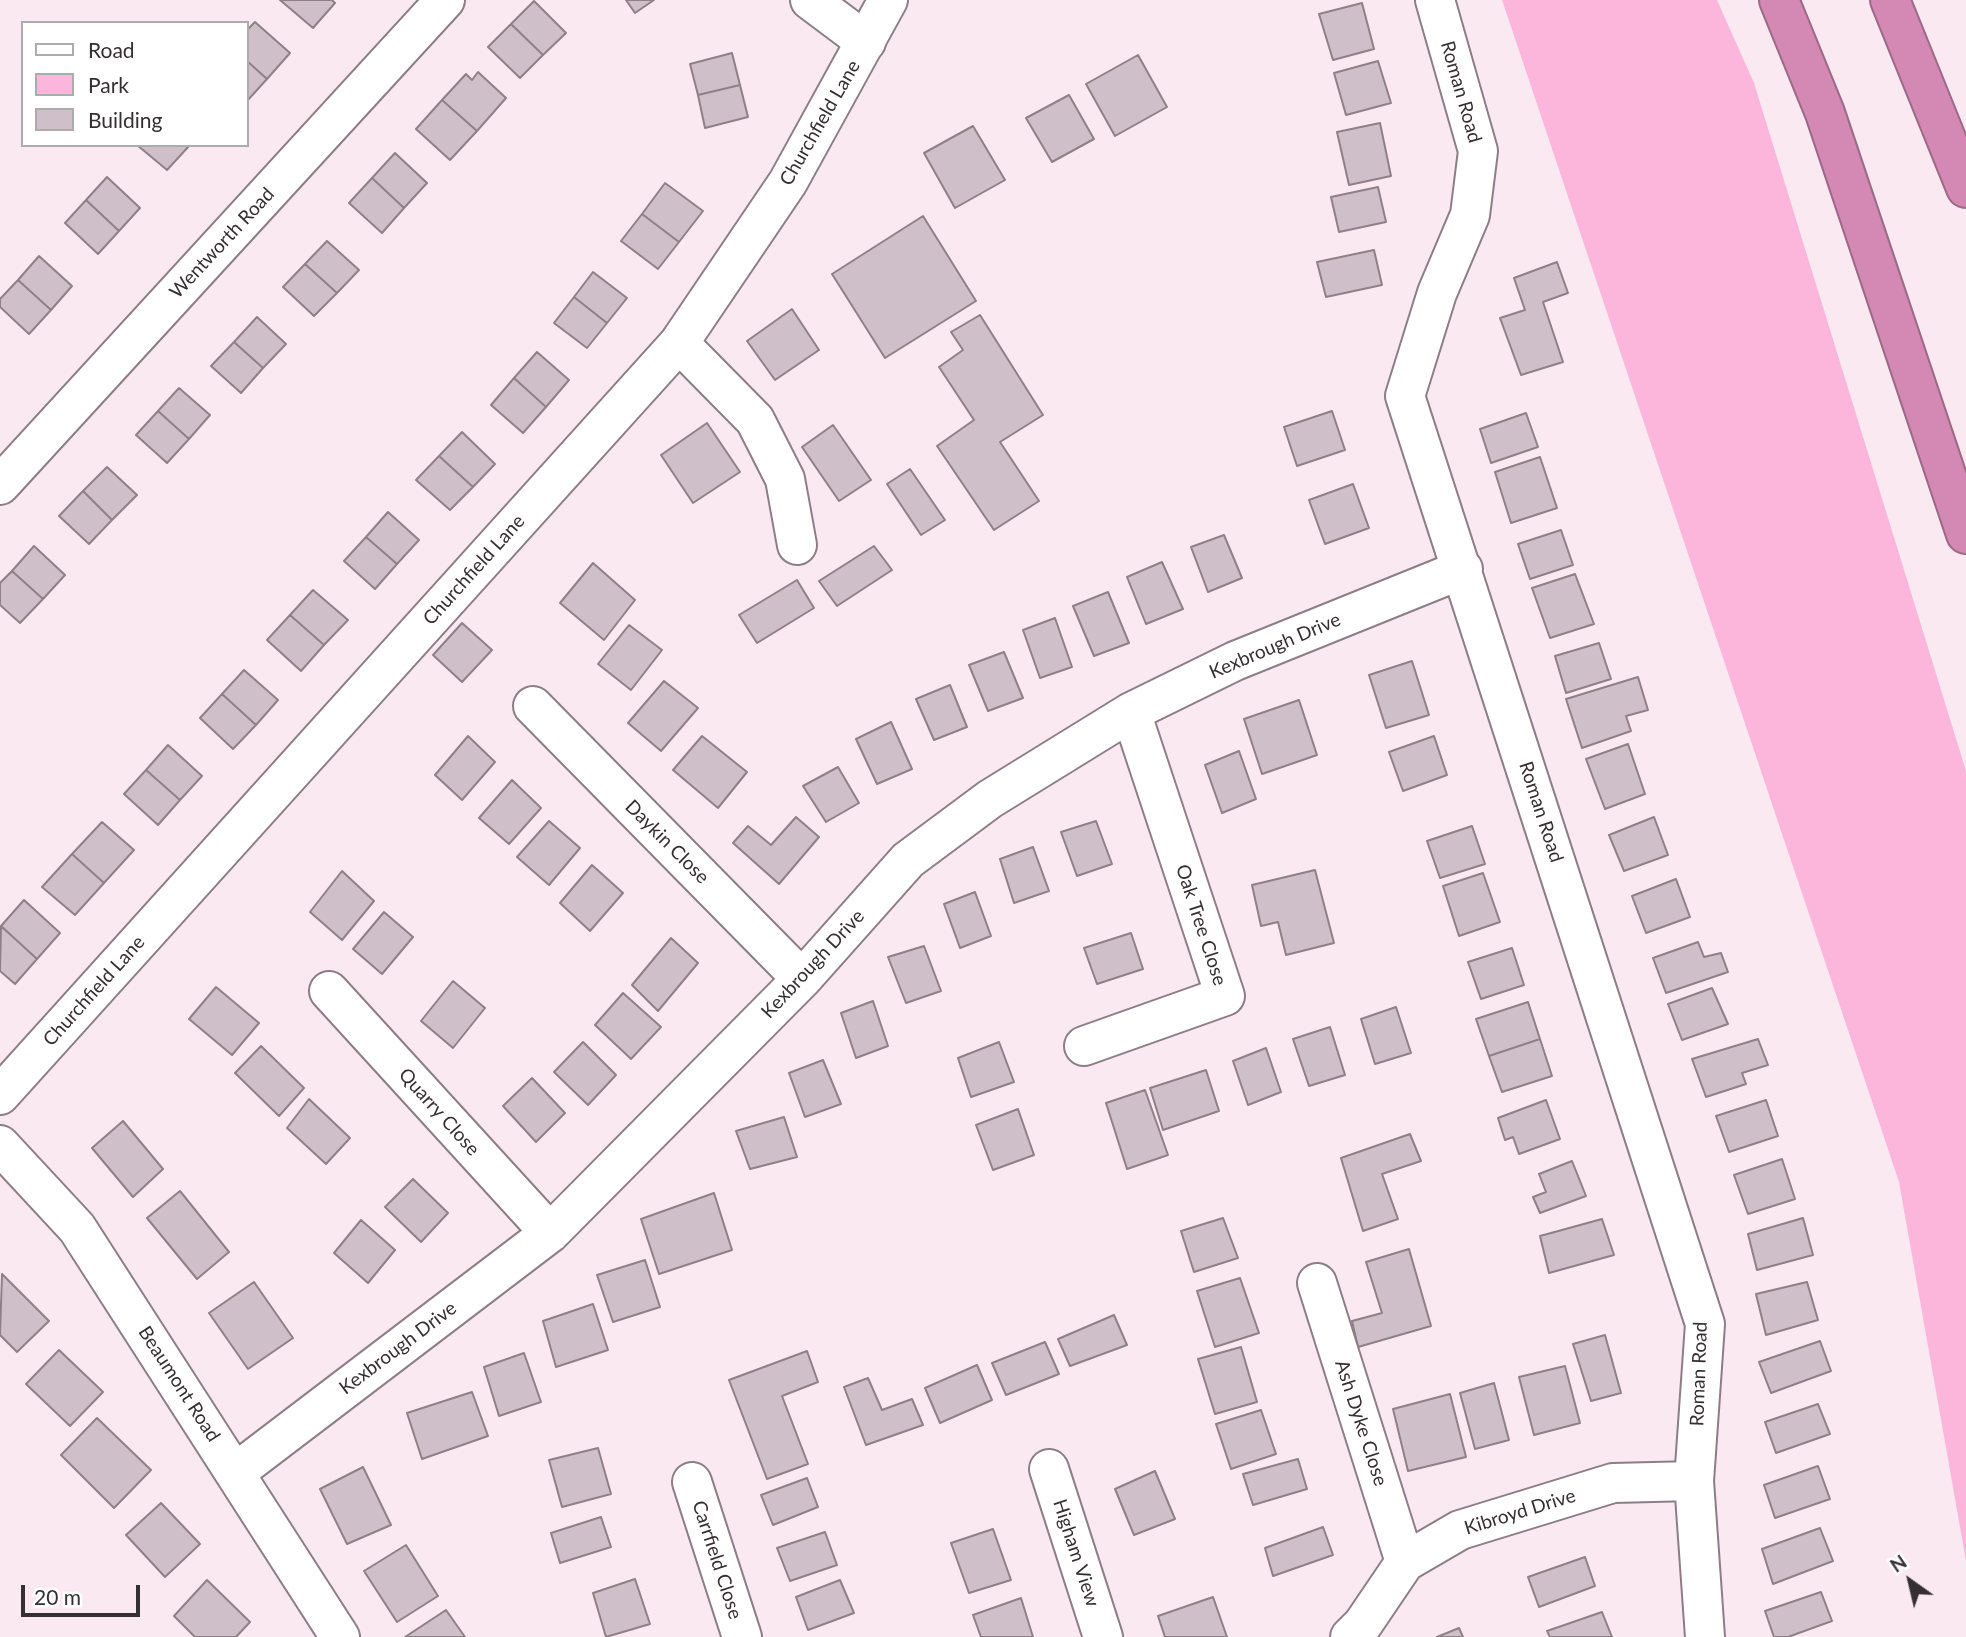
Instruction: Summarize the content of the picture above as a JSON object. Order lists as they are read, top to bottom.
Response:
{
  "streets": {
    "street": [
      "Roman Road",
      "Churchfield Lane",
      "Wentworth Road",
      "Kexbrough Drive",
      "Daykin Close",
      "Oak Tree Close",
      "Quarry Close",
      "Beaumont Road",
      "Ash Dyke Close",
      "Kibroyd Drive",
      "Higham View",
      "Carrfield Close"
    ]
  },
  "crossings": [
    ["Roman Road", "Kexbrough Drive"],
    ["Roman Road", "Kibroyd Drive"],
    ["Kexbrough Drive", "Daykin Close"],
    ["Kexbrough Drive", "Oak Tree Close"],
    ["Kexbrough Drive", "Quarry Close"],
    ["Kexbrough Drive", "Beaumont Road"],
    ["Ash Dyke Close", "Kibroyd Drive"]
  ],
  "legend": ["Road", "Park", "Building"],
  "scale_bar": "20 m",
  "north": "top left"
}
